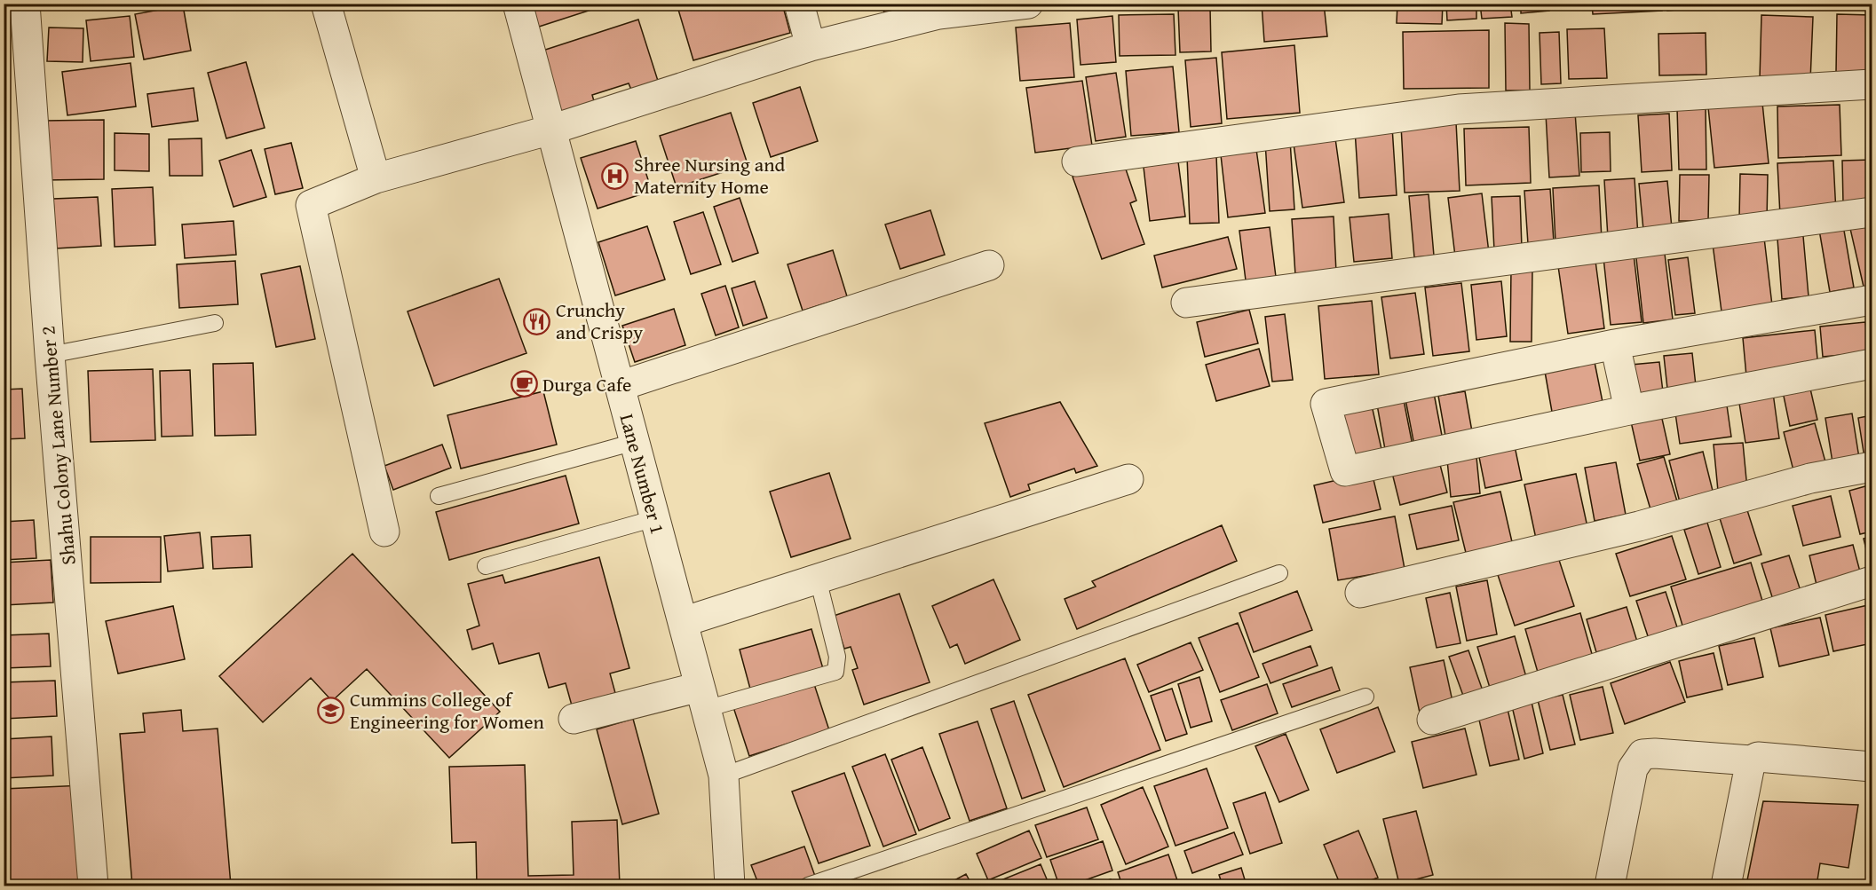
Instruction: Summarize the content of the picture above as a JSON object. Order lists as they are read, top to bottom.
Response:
{
  "streets": {
    "street": ["Shahu Colony Lane Number 2", "Lane Number 1"]
  },
  "places": {
    "hospital": ["Shree Nursing and Maternity Home"],
    "restaurant": ["Crunchy and Crispy"],
    "cafe": ["Durga Cafe"],
    "school or university": ["Cummins College of Engineering for Women"]
  }
}
